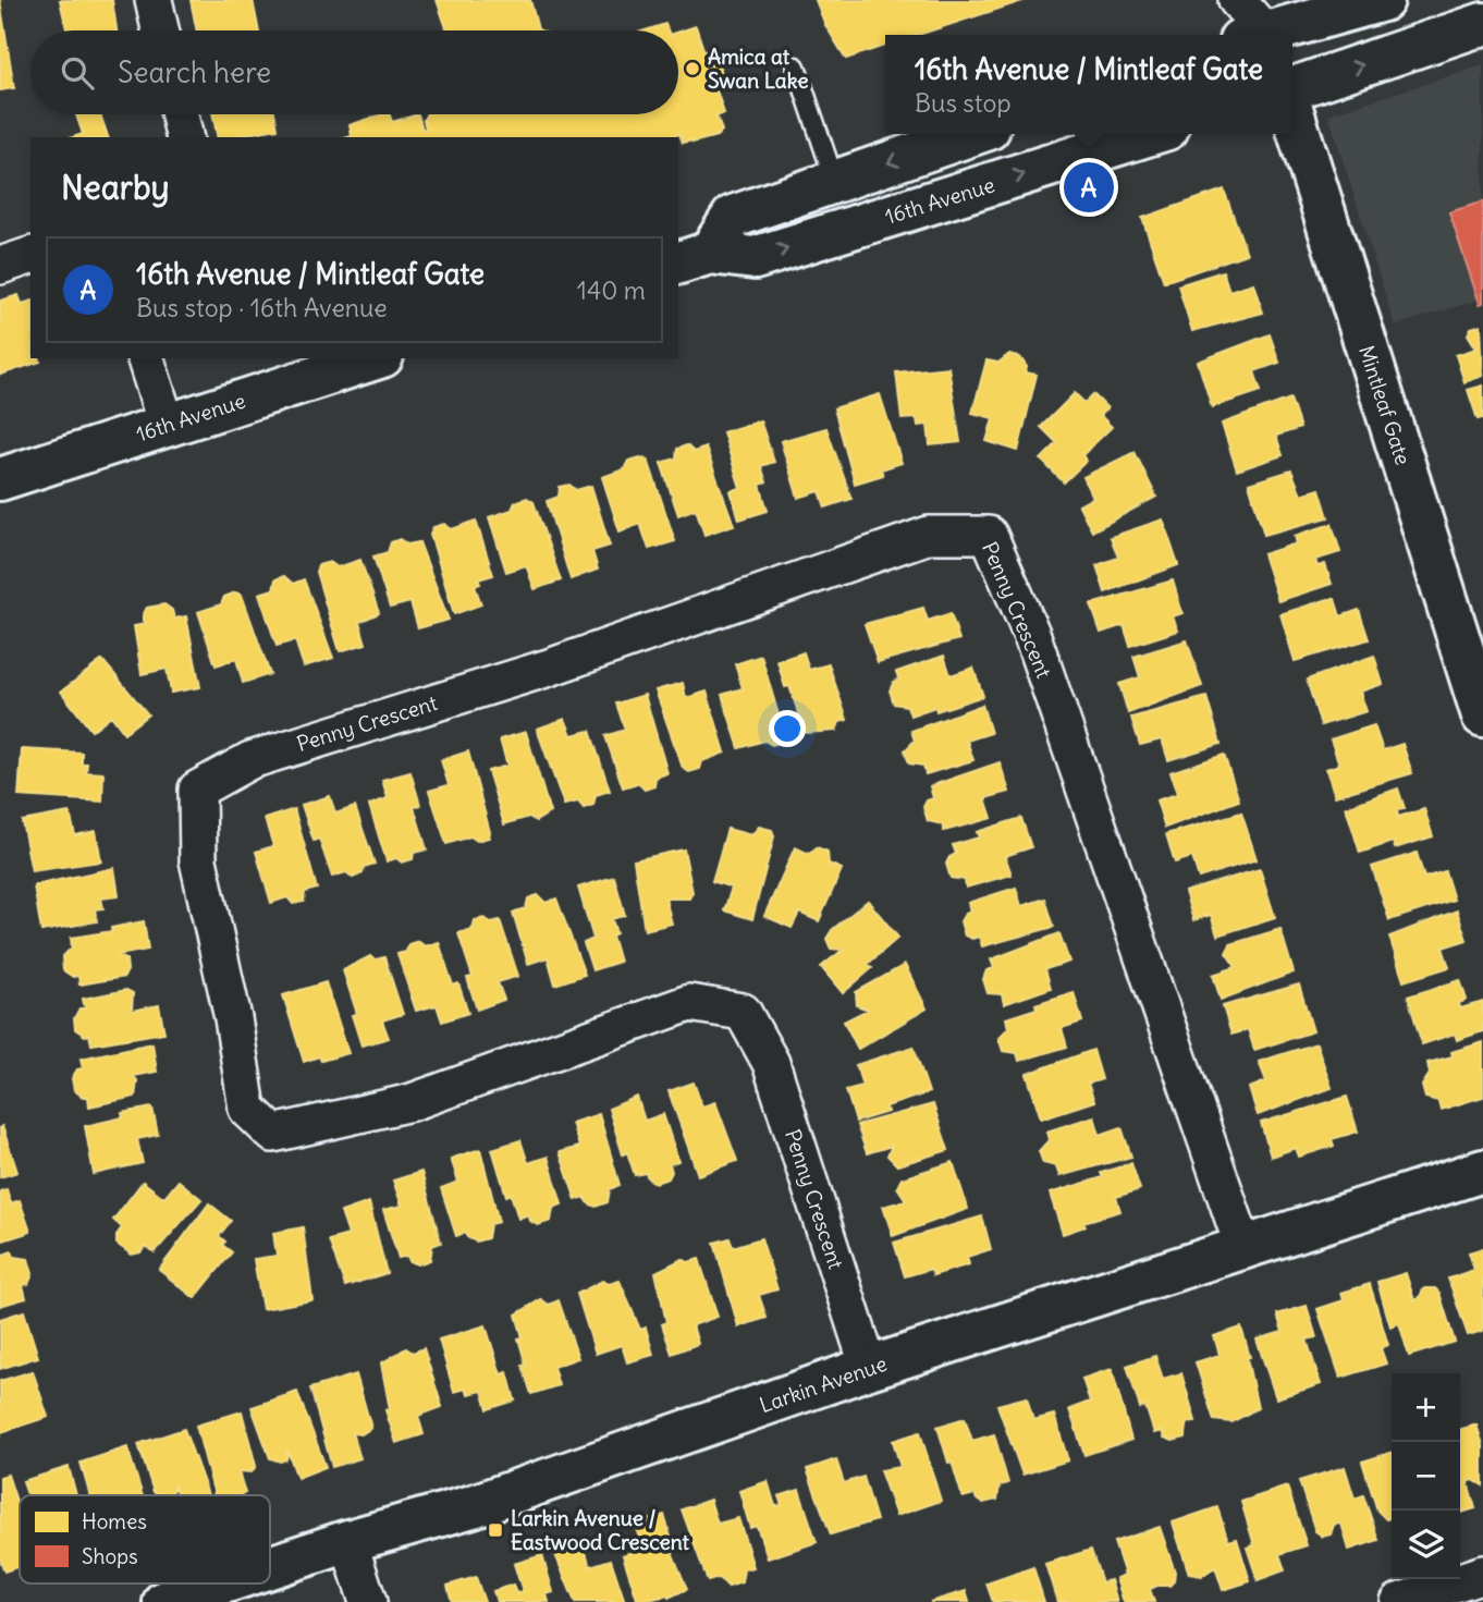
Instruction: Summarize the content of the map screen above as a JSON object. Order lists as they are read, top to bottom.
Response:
{
  "streets": {
    "street": [
      "16th Avenue",
      "Mintleaf Gate",
      "Penny Crescent",
      "Larkin Avenue"
    ]
  },
  "crossings": [
    ["Penny Crescent", "Larkin Avenue"]
  ],
  "places": {
    "other": ["Amica at Swan Lake"],
    "transit": ["Larkin Avenue / Eastwood Crescent"]
  },
  "legend": ["Homes", "Shops"],
  "page": {
    "search": "Search here",
    "popup": ["16th Avenue / Mintleaf Gate", "Bus stop"],
    "heading": "Nearby",
    "pins": "A",
    "list": [
      {
        "mark": "A",
        "name": "16th Avenue / Mintleaf Gate",
        "note": "Bus stop · 16th Avenue",
        "value": "140 m"
      }
    ],
    "map_buttons": ["+", "−"]
  }
}
